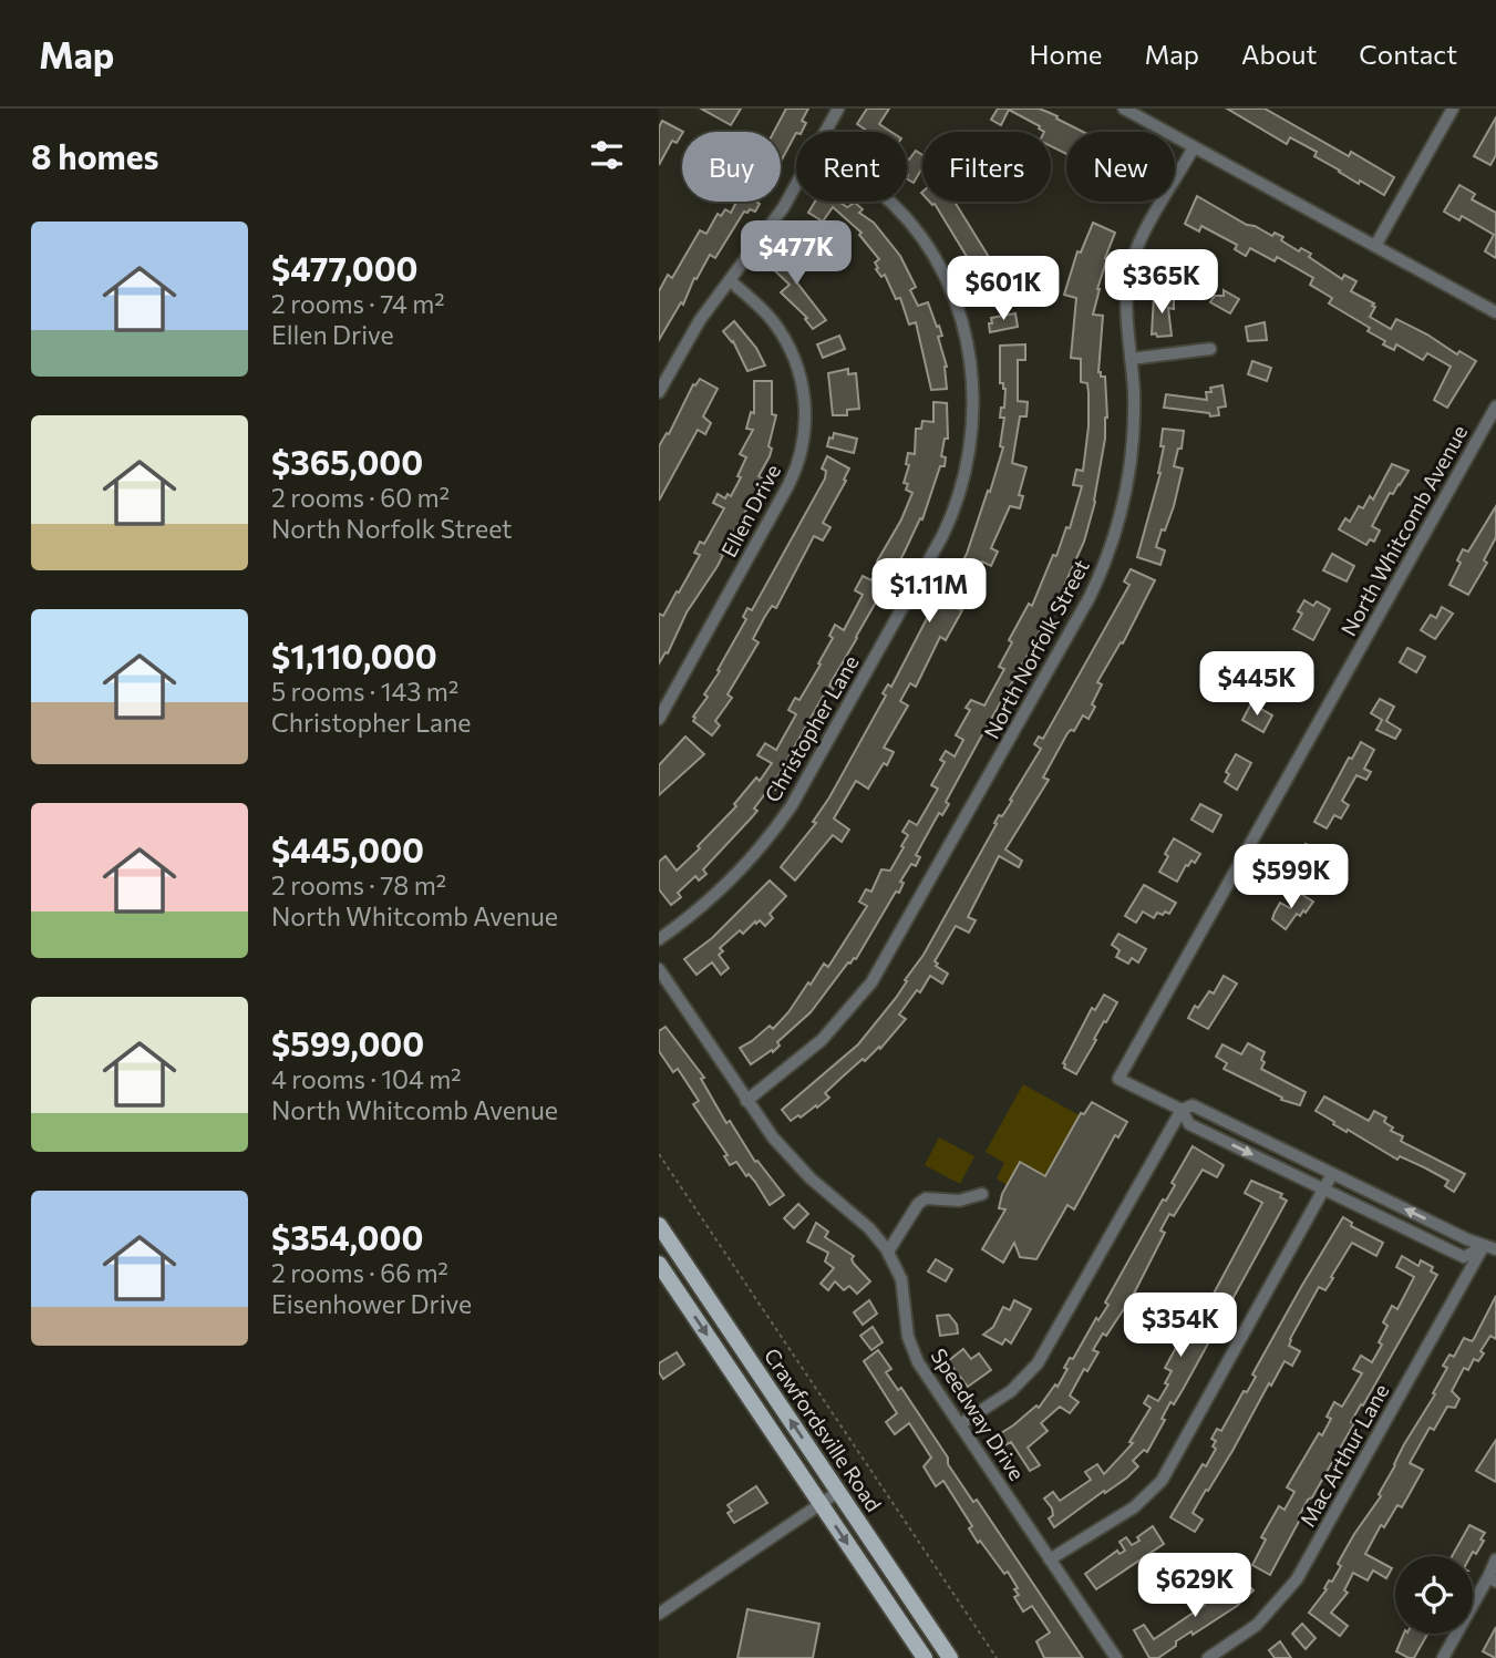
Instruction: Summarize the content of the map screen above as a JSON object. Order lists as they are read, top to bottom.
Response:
{
  "streets": {
    "main road": ["Crawfordsville Road"],
    "street": [
      "Ellen Drive",
      "North Whitcomb Avenue",
      "North Norfolk Street",
      "Christopher Lane",
      "Speedway Drive",
      "Mac Arthur Lane"
    ]
  },
  "crossings": [
    ["North Norfolk Street", "Speedway Drive"]
  ],
  "page": {
    "header": "Map",
    "nav": [
      "Home",
      "Map",
      "About",
      "Contact"
    ],
    "heading": "8 homes",
    "chip": [
      "Buy",
      "Rent",
      "Filters",
      "New"
    ],
    "list": [
      {
        "name": "$477,000",
        "note": "2 rooms · 74 m² · Ellen Drive"
      },
      {
        "name": "$365,000",
        "note": "2 rooms · 60 m² · North Norfolk Street"
      },
      {
        "name": "$1,110,000",
        "note": "5 rooms · 143 m² · Christopher Lane"
      },
      {
        "name": "$445,000",
        "note": "2 rooms · 78 m² · North Whitcomb Avenue"
      },
      {
        "name": "$599,000",
        "note": "4 rooms · 104 m² · North Whitcomb Avenue"
      },
      {
        "name": "$354,000",
        "note": "2 rooms · 66 m² · Eisenhower Drive"
      }
    ],
    "price": [
      "$477K",
      "$365K",
      "$601K",
      "$1.11M",
      "$445K",
      "$599K",
      "$354K",
      "$629K"
    ]
  }
}
